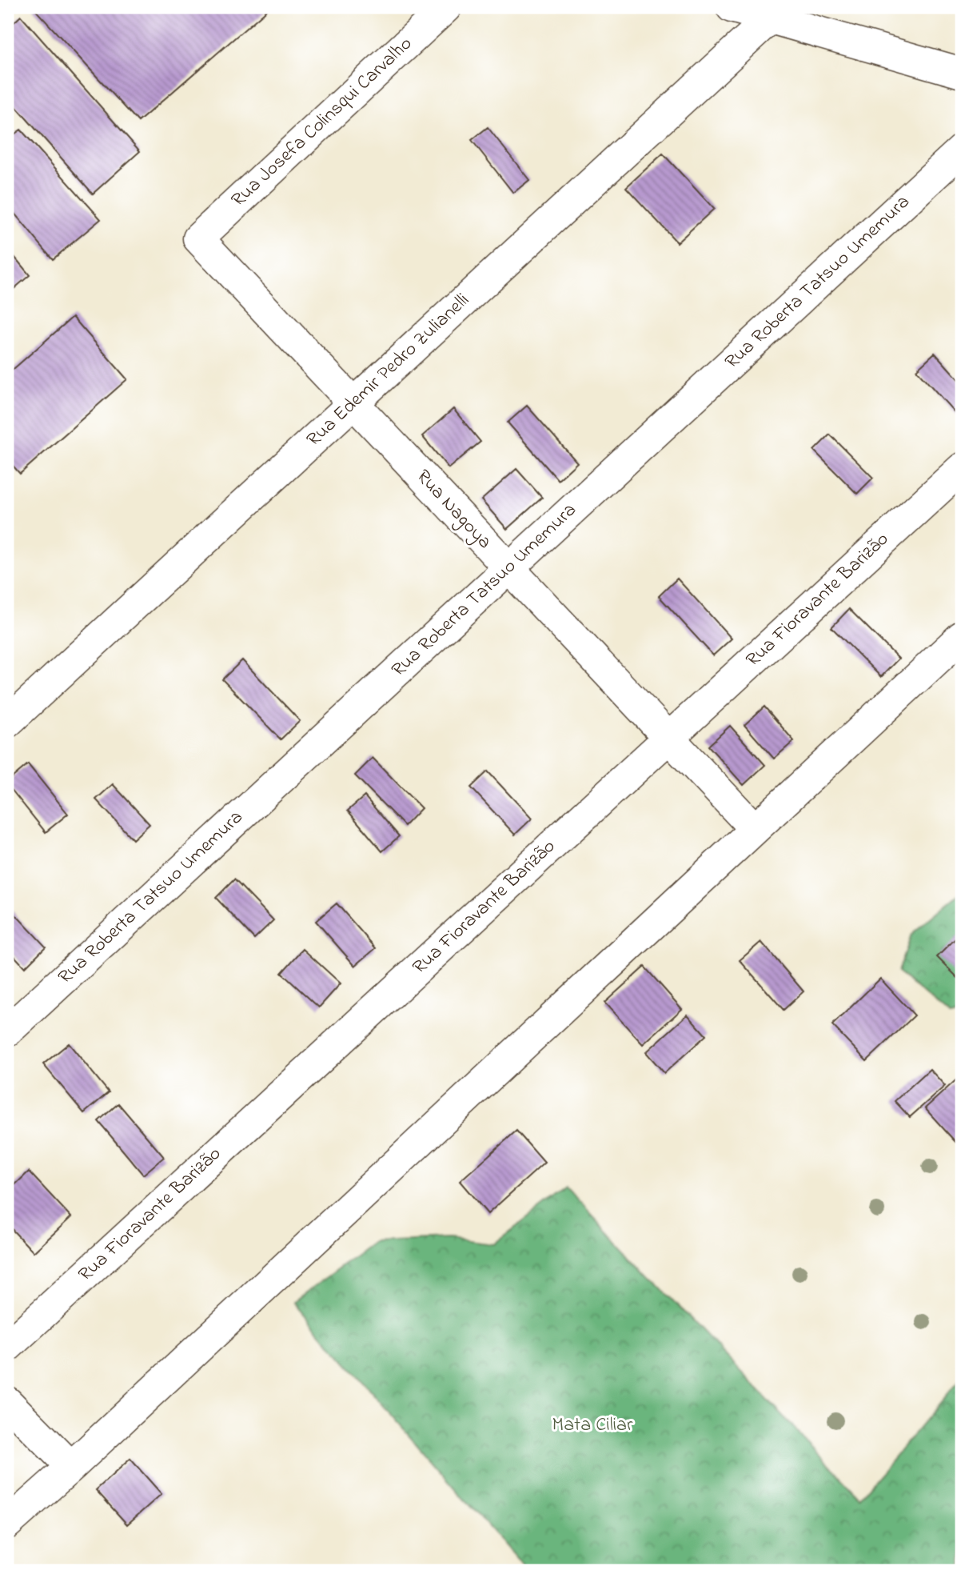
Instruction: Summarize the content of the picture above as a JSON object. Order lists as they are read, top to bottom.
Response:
{
  "streets": {
    "street": [
      "Rua Josefa Colinsqui Carvalho",
      "Rua Roberta Tatsuo Umemura",
      "Rua Edemir Pedro Zulianelli",
      "Rua Nagoya",
      "Rua Fioravante Barizão"
    ]
  },
  "crossings": [
    ["Rua Josefa Colinsqui Carvalho", "Rua Nagoya"],
    ["Rua Roberta Tatsuo Umemura", "Rua Nagoya"],
    ["Rua Edemir Pedro Zulianelli", "Rua Nagoya"],
    ["Rua Nagoya", "Rua Fioravante Barizão"]
  ],
  "parks": ["Mata Ciliar"]
}
